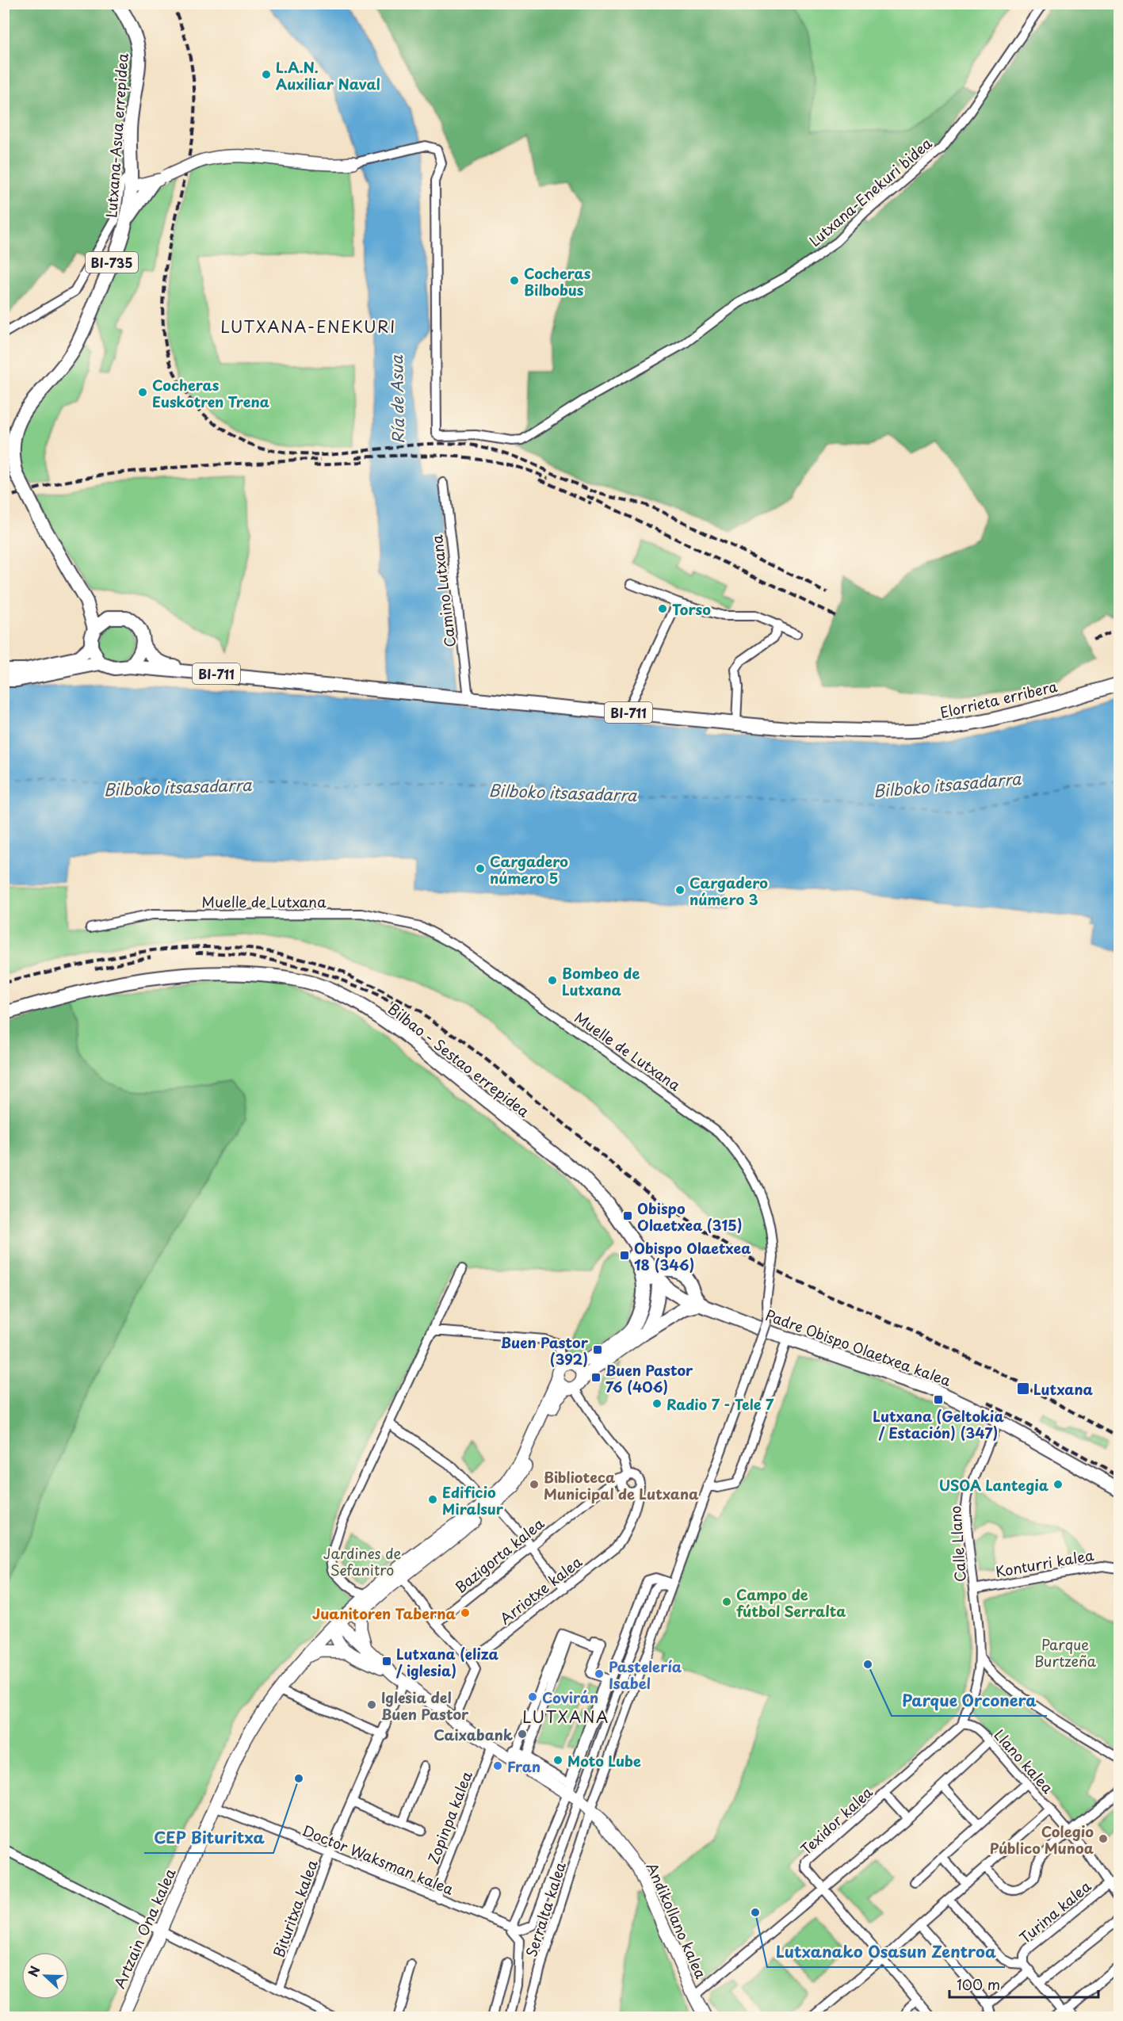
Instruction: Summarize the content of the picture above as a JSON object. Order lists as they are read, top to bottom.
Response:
{
  "streets": {
    "main road": [
      "Lutxana-Asua errepidea",
      "BI-735",
      "BI-711",
      "Elorrieta erribera",
      "Bilbao - Sestao errepidea",
      "Padre Obispo Olaetxea kalea",
      "Andikollano kalea",
      "Artzain Ona kalea"
    ],
    "street": [
      "Lutxana-Enekuri bidea",
      "Camino Lutxana",
      "Muelle de Lutxana",
      "Calle Llano",
      "Bazigorta kalea",
      "Konturri kalea",
      "Arriotxe kalea",
      "Llano kalea",
      "Zopinpa kalea",
      "Texidor kalea",
      "Doctor Waksman kalea",
      "Bituritxa kalea",
      "Serralta kalea",
      "Turina kalea"
    ]
  },
  "crossings": [
    ["Camino Lutxana", "BI-711"],
    ["BI-711", "Elorrieta erribera"],
    ["Muelle de Lutxana", "Serralta kalea"],
    ["Bilbao - Sestao errepidea", "Padre Obispo Olaetxea kalea"],
    ["Padre Obispo Olaetxea kalea", "Calle Llano"],
    ["Calle Llano", "Konturri kalea"],
    ["Bazigorta kalea", "Arriotxe kalea"],
    ["Llano kalea", "Texidor kalea"],
    ["Llano kalea", "Turina kalea"],
    ["Zopinpa kalea", "Doctor Waksman kalea"],
    ["Zopinpa kalea", "Andikollano kalea"],
    ["Doctor Waksman kalea", "Bituritxa kalea"],
    ["Doctor Waksman kalea", "Serralta kalea"],
    ["Doctor Waksman kalea", "Artzain Ona kalea"],
    ["Bituritxa kalea", "Andikollano kalea"],
    ["Serralta kalea", "Andikollano kalea"],
    ["Andikollano kalea", "Artzain Ona kalea"]
  ],
  "districts": ["LUTXANA-ENEKURI", "LUTXANA"],
  "water": ["Ría de Asua", "Bilboko itsasadarra"],
  "parks": ["Jardines de Sefanitro", "Parque Burtzeña"],
  "places": {
    "other": [
      "L.A.N. Auxiliar Naval",
      "Cocheras Bilbobus",
      "Cocheras Euskotren Trena",
      "Torso",
      "Cargadero número 5",
      "Cargadero número 3",
      "Bombeo de Lutxana",
      "Radio 7 - Tele 7",
      "Biblioteca Municipal de Lutxana",
      "USOA Lantegia",
      "Edificio Miralsur",
      "Campo de fútbol Serralta",
      "Juanitoren Taberna",
      "Parque Orconera",
      "Pastelería Isabel",
      "Covirán",
      "Iglesia del Buen Pastor",
      "Caixabank",
      "Moto Lube",
      "Fran",
      "CEP Bituritxa",
      "Colegio Público Munoa",
      "Lutxanako Osasun Zentroa"
    ],
    "transit": [
      "Obispo Olaetxea (315)",
      "Obispo Olaetxea 18 (346)",
      "Buen Pastor (392)",
      "Buen Pastor 76 (406)",
      "Lutxana",
      "Lutxana (Geltokia / Estación) (347)",
      "Lutxana (eliza / iglesia)"
    ]
  },
  "scale_bar": "100 m",
  "north": "left"
}
